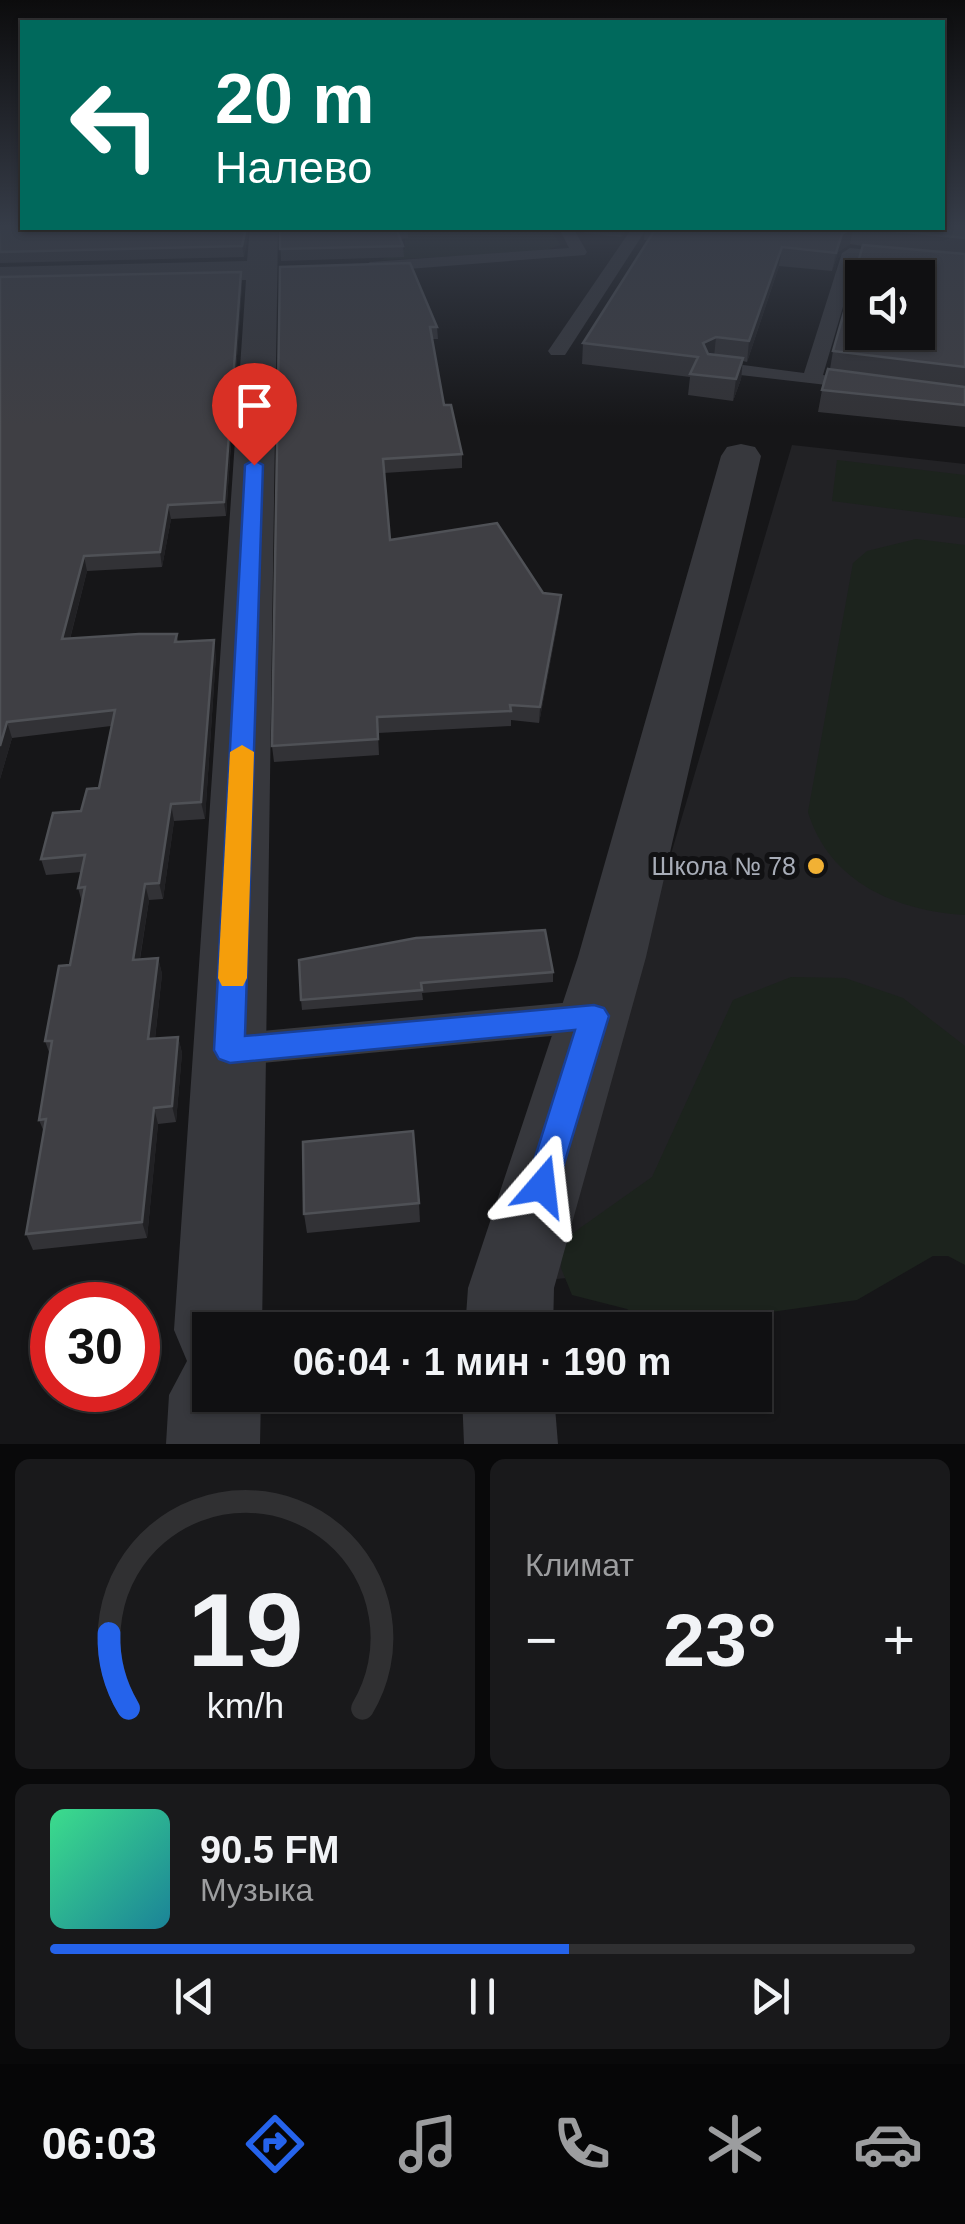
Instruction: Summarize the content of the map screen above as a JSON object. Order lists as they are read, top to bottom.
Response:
{
  "places": ["Школа № 78"],
  "page": {
    "turn": ["20 m", "Налево"],
    "limit": "30",
    "trip": "06:04 · 1 мин · 190 m",
    "tile": "Климат",
    "heat": ["−", "23°", "+"],
    "song": ["90.5 FM", "Музыка"],
    "tabs": "06:03",
    "gauge": ["19", "km/h"]
  }
}
